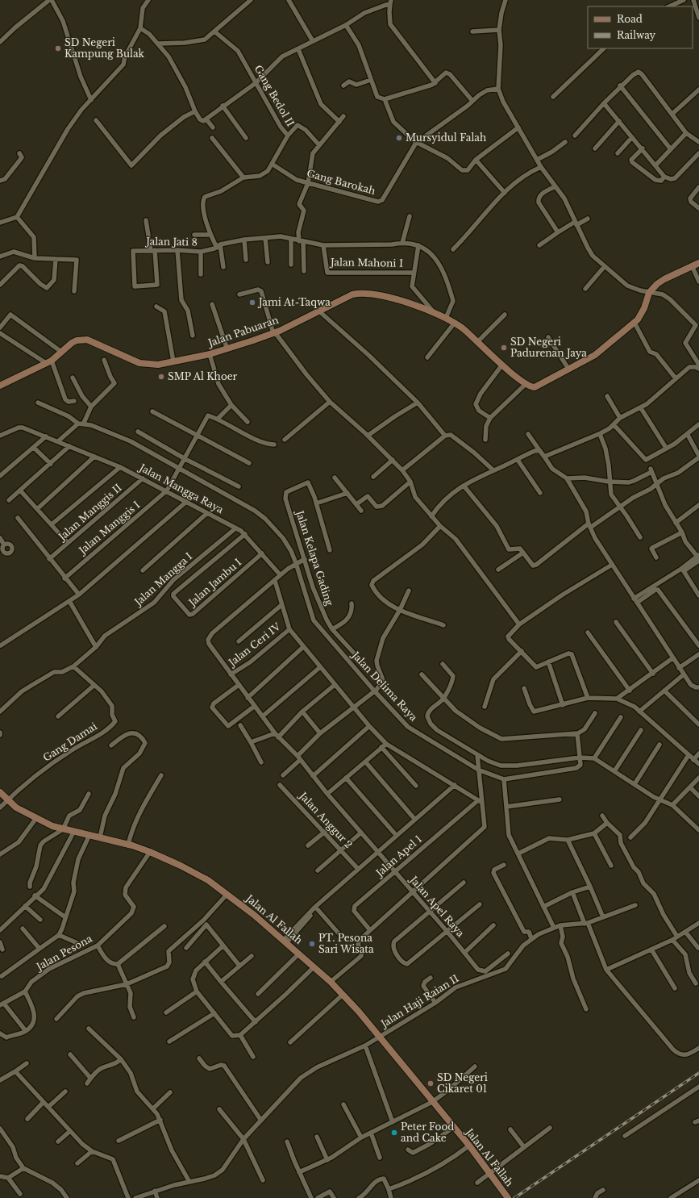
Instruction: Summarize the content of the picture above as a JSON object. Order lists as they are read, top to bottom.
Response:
{
  "streets": {
    "street": [
      "Gang Bedol II",
      "Gang Barokah",
      "Jalan Jati 8",
      "Jalan Mahoni I",
      "Jalan Pabuaran",
      "Jalan Mangga Raya",
      "Jalan Manggis II",
      "Jalan Manggis I",
      "Jalan Kelapa Gading",
      "Jalan Mangga I",
      "Jalan Jambu I",
      "Jalan Ceri IV",
      "Jalan Delima Raya",
      "Gang Damai",
      "Jalan Anggur 2",
      "Jalan Apel 1",
      "Jalan Apel Raya",
      "Jalan Al Fallah",
      "Jalan Pesona",
      "Jalan Haji Raian II"
    ]
  },
  "crossings": [
    ["Gang Bedol II", "Gang Barokah"],
    ["Gang Bedol II", "Jalan Jati 8"],
    ["Jalan Jati 8", "Jalan Mahoni I"],
    ["Jalan Mangga Raya", "Jalan Manggis II"],
    ["Jalan Mangga Raya", "Jalan Manggis I"],
    ["Jalan Mangga Raya", "Jalan Mangga I"],
    ["Jalan Mangga Raya", "Jalan Jambu I"],
    ["Jalan Mangga Raya", "Jalan Apel Raya"],
    ["Jalan Kelapa Gading", "Jalan Delima Raya"],
    ["Jalan Kelapa Gading", "Jalan Apel Raya"],
    ["Jalan Ceri IV", "Jalan Apel Raya"],
    ["Jalan Delima Raya", "Jalan Apel Raya"],
    ["Gang Damai", "Jalan Al Fallah"],
    ["Jalan Apel 1", "Jalan Apel Raya"],
    ["Jalan Al Fallah", "Jalan Pesona"],
    ["Jalan Al Fallah", "Jalan Haji Raian II"]
  ],
  "places": [
    "SD Negeri Kampung Bulak",
    "Mursyidul Falah",
    "Jami At-Taqwa",
    "SD Negeri Padurenan Jaya",
    "SMP Al Khoer",
    "PT. Pesona Sari Wisata",
    "SD Negeri Cikaret 01",
    "Peter Food and Cake"
  ],
  "legend": ["Road", "Railway"]
}
